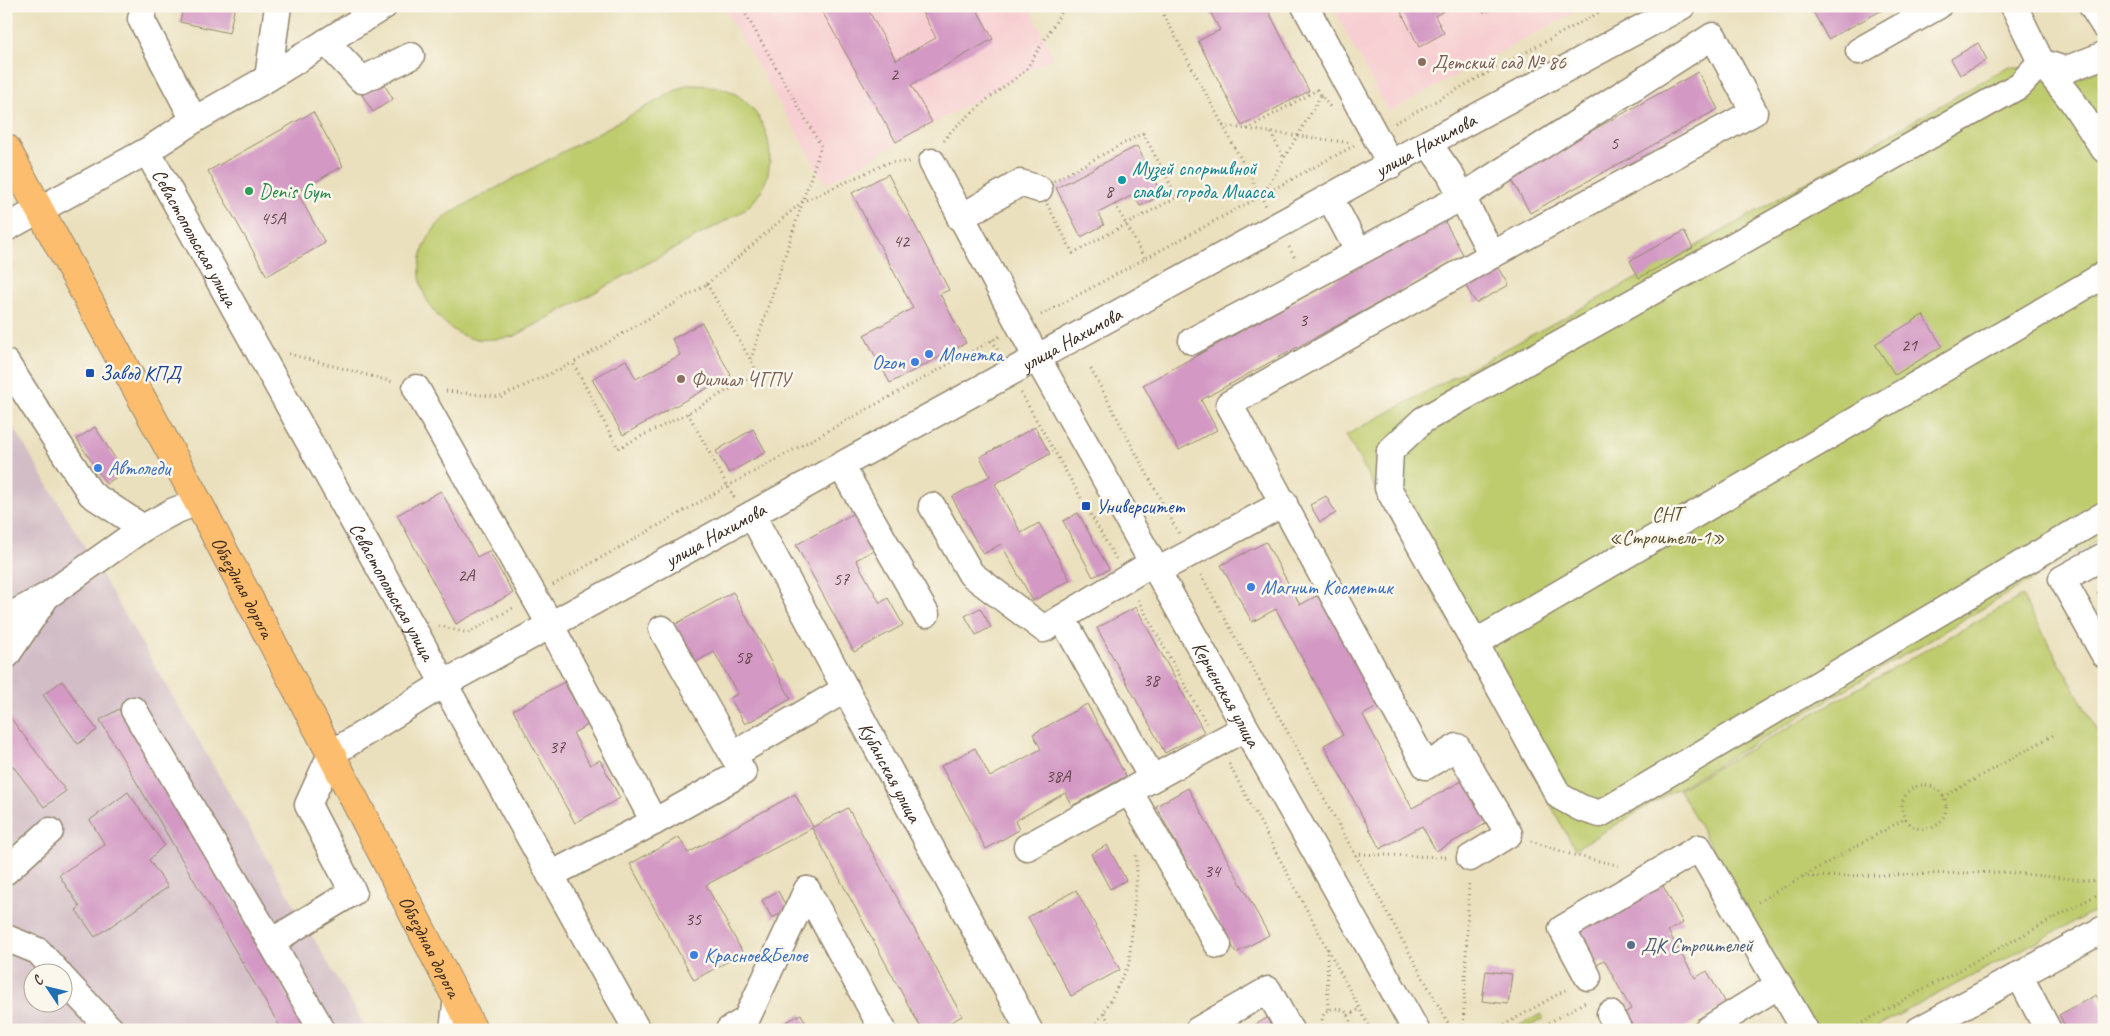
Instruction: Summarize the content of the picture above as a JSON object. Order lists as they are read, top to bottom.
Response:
{
  "streets": {
    "main road": ["Объездная дорога"],
    "street": [
      "улица Нахимова",
      "Севастопольская улица",
      "Керченская улица",
      "Кубанская улица"
    ]
  },
  "crossings": [
    ["улица Нахимова", "Севастопольская улица"],
    ["улица Нахимова", "Объездная дорога"],
    ["улица Нахимова", "Керченская улица"],
    ["улица Нахимова", "Кубанская улица"]
  ],
  "parks": ["СНТ «Строитель-1»"],
  "places": {
    "other": [
      "Детский сад № 86",
      "Музей спортивной славы города Миасса",
      "Denis Gym",
      "Монетка",
      "Ozon",
      "Филиал ЧГПУ",
      "Автоледи",
      "Магнит Косметик",
      "ДК Строителей",
      "Красное&Белое"
    ],
    "transit": ["Завод КПД", "Университет"]
  },
  "house_numbers": [
    "2",
    "5",
    "8",
    "45А",
    "42",
    "3",
    "21",
    "2А",
    "57",
    "58",
    "38",
    "37",
    "38А",
    "34",
    "35"
  ],
  "north": "top left"
}
